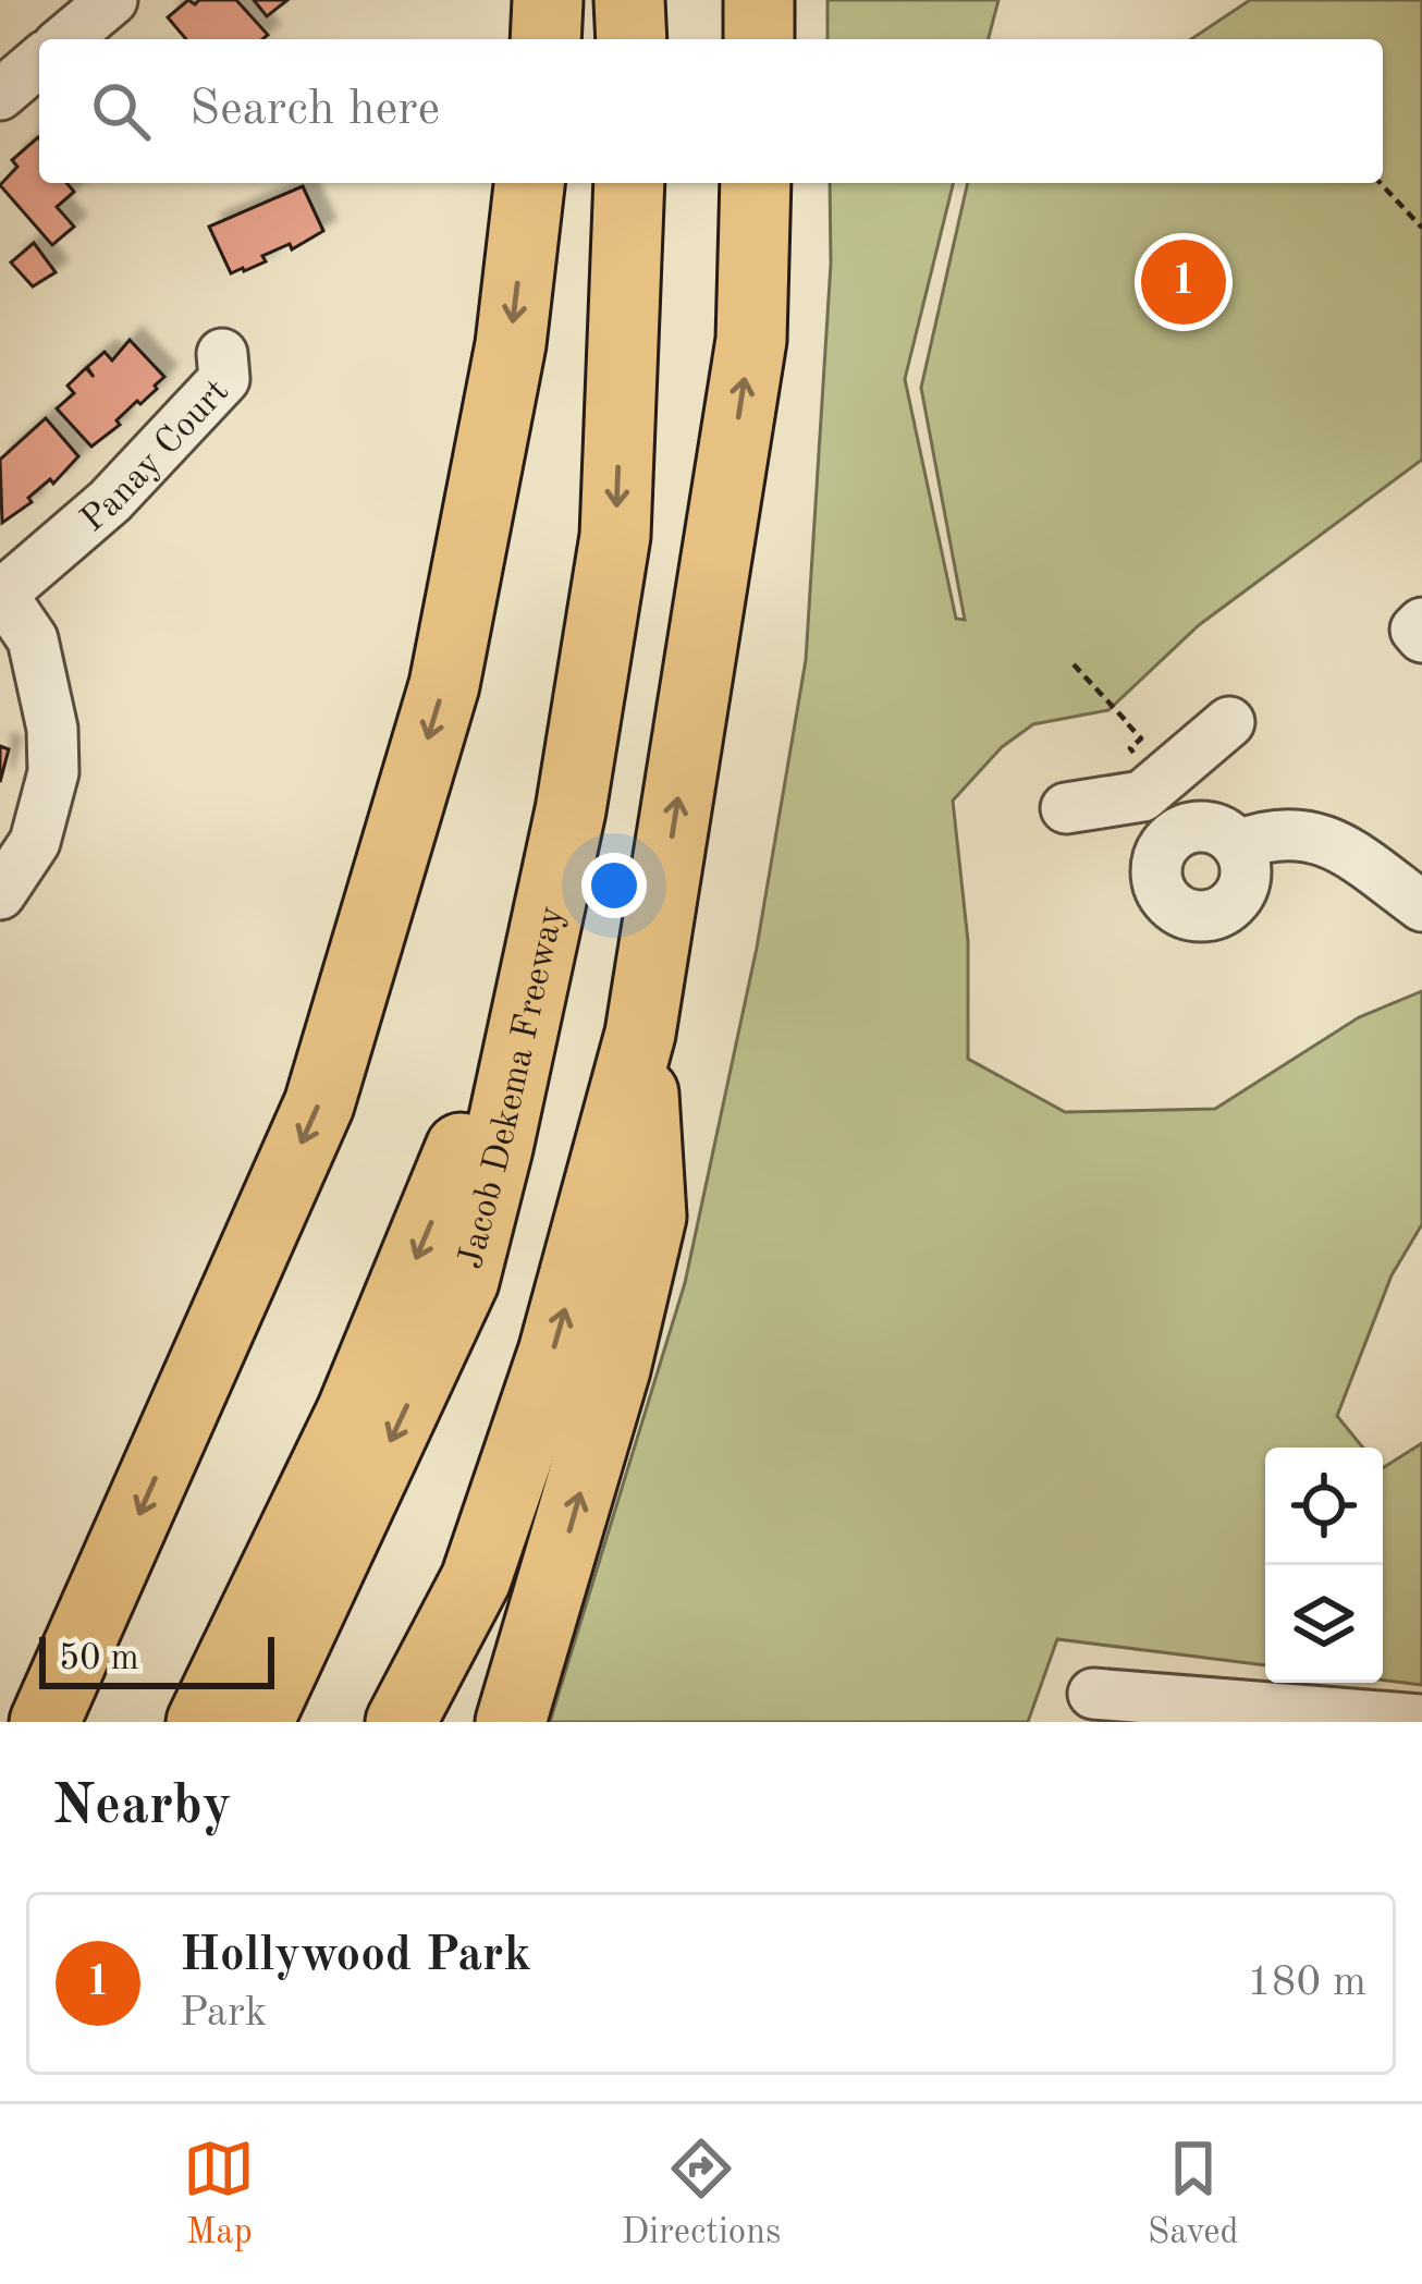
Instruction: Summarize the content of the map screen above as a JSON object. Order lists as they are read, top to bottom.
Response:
{
  "streets": {
    "highway": ["Jacob Dekema Freeway"],
    "street": ["Panay Court"]
  },
  "scale_bar": "50 m",
  "page": {
    "search": "Search here",
    "pins": "1",
    "scale": "50 m",
    "heading": "Nearby",
    "list": [
      {
        "mark": "1",
        "name": "Hollywood Park",
        "note": "Park",
        "value": "180 m"
      }
    ],
    "nav": ["Map", "Directions", "Saved"]
  }
}
